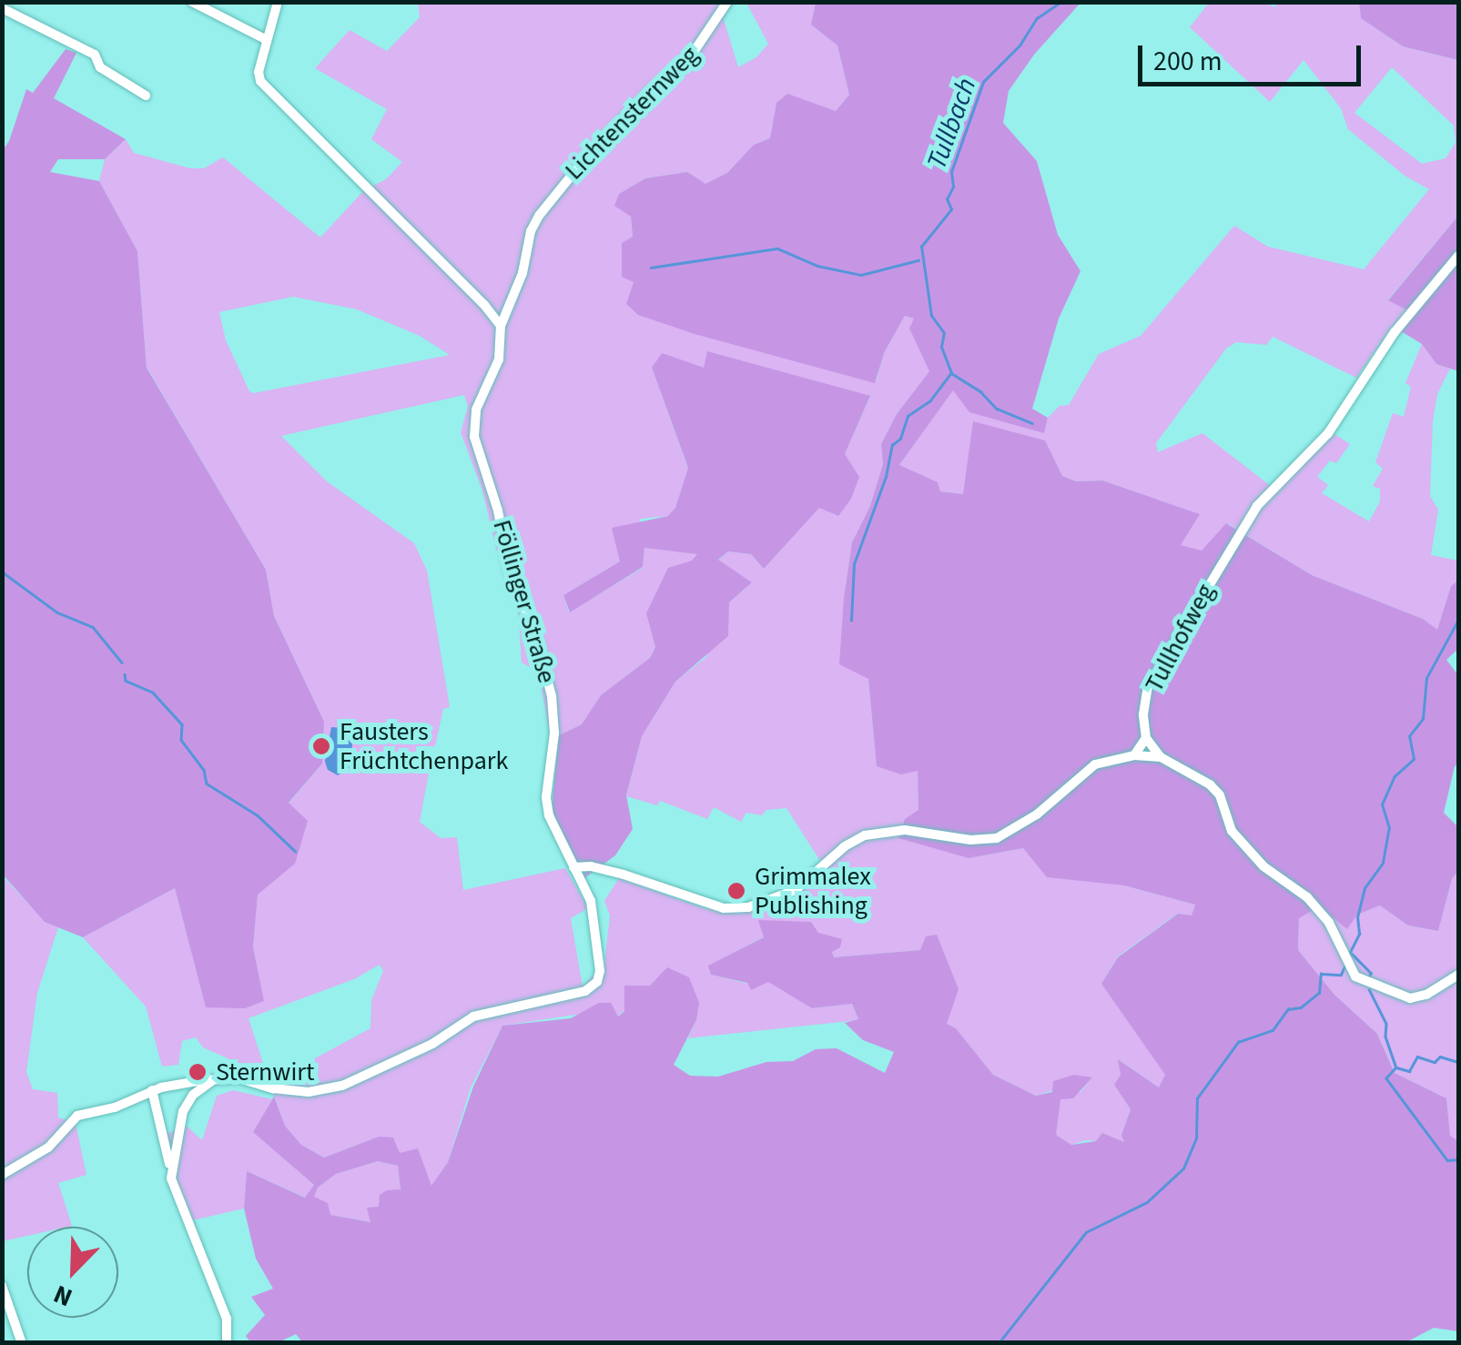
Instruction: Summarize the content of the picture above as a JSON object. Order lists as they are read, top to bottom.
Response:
{
  "streets": {
    "street": ["Lichtensternweg", "Föllinger Straße", "Tullhofweg"]
  },
  "crossings": [
    ["Lichtensternweg", "Föllinger Straße"]
  ],
  "water": ["Tullbach"],
  "places": ["Fausters Früchtchenpark", "Grimmalex Publishing", "Sternwirt"],
  "scale_bar": "200 m",
  "north": "bottom left"
}
